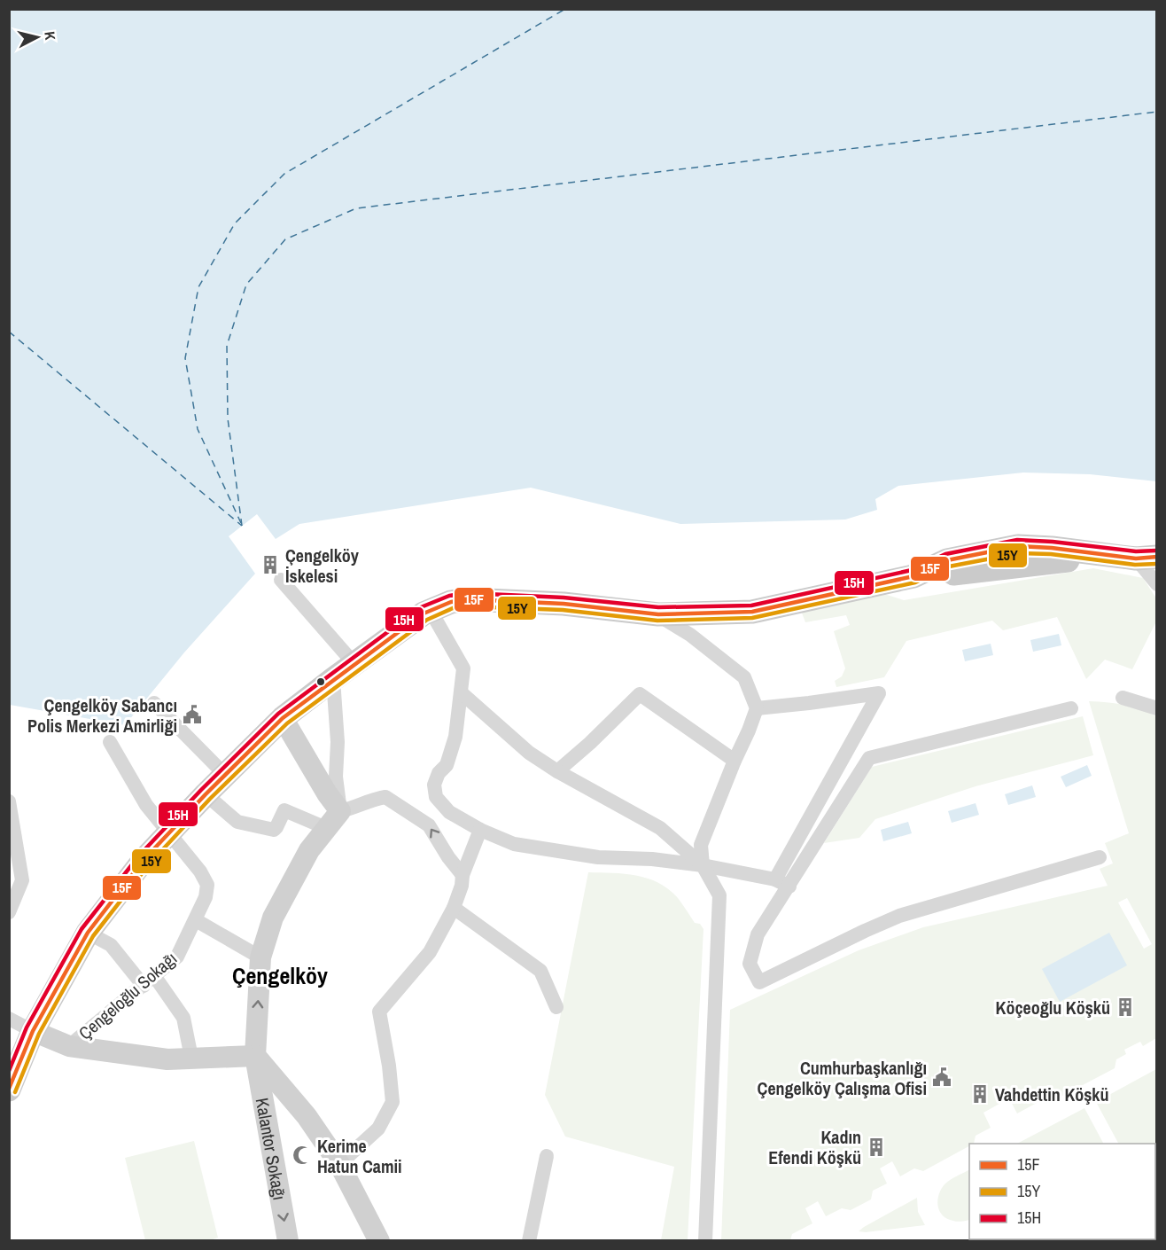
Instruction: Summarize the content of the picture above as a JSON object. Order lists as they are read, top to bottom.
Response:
{
  "streets": {
    "street": ["Çengeloğlu Sokağı", "Kalantor Sokağı"]
  },
  "districts": ["Çengelköy"],
  "places": {
    "building": [
      "Çengelköy İskelesi",
      "Köçeoğlu Köşkü",
      "Vahdettin Köşkü",
      "Kadın Efendi Köşkü"
    ],
    "public building": ["Çengelköy Sabancı Polis Merkezi Amirliği", "Cumhurbaşkanlığı Çengelköy Çalışma Ofisi"],
    "mosque": ["Kerime Hatun Camii"]
  },
  "lines": ["transit line 15H", "transit line 15F", "transit line 15Y"],
  "legend": ["15F", "15Y", "15H"],
  "north": "right"
}
